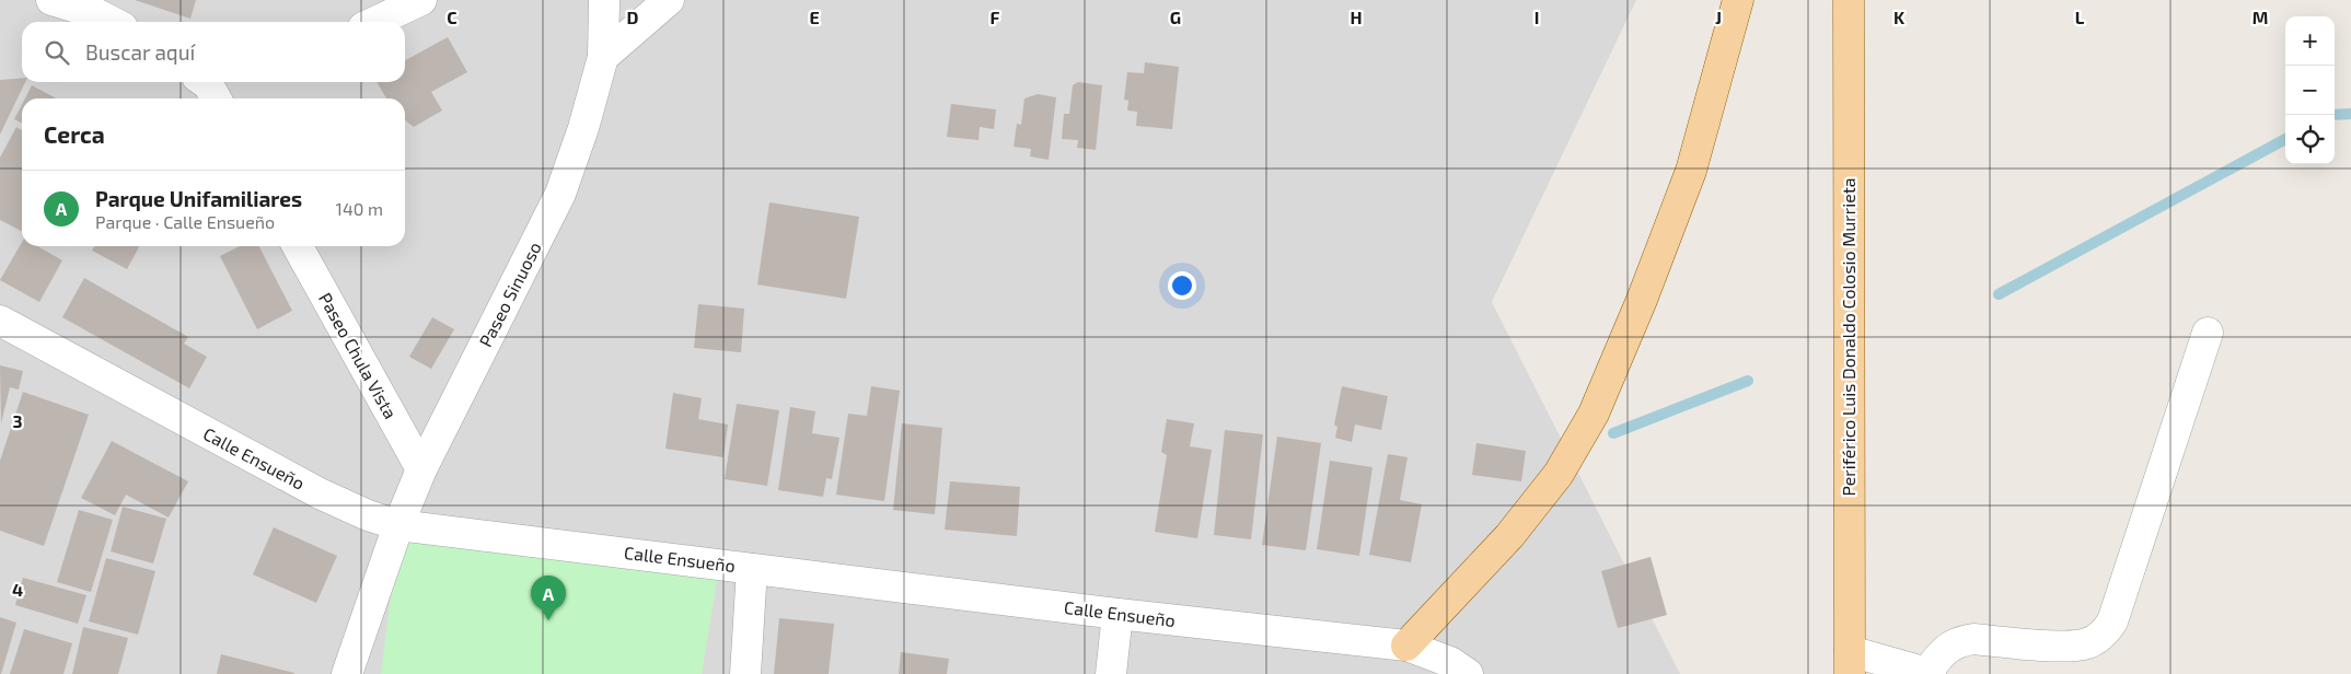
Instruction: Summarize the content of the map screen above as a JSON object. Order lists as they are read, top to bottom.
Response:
{
  "streets": {
    "main road": ["Periférico Luis Donaldo Colosio Murrieta"],
    "street": ["Paseo Sinuoso", "Paseo Chula Vista", "Calle Ensueño"]
  },
  "crossings": [
    ["Paseo Sinuoso", "Paseo Chula Vista"],
    ["Paseo Sinuoso", "Calle Ensueño"]
  ],
  "page": {
    "map_buttons": ["+", "−"],
    "search": "Buscar aquí",
    "heading": "Cerca",
    "list": [
      {
        "mark": "A",
        "name": "Parque Unifamiliares",
        "note": "Parque · Calle Ensueño",
        "value": "140 m"
      }
    ],
    "pins": "A"
  },
  "grid": {
    "columns": [
      "C",
      "D",
      "E",
      "F",
      "G",
      "H",
      "I",
      "J",
      "K",
      "L",
      "M"
    ],
    "rows": ["3", "4"]
  }
}
